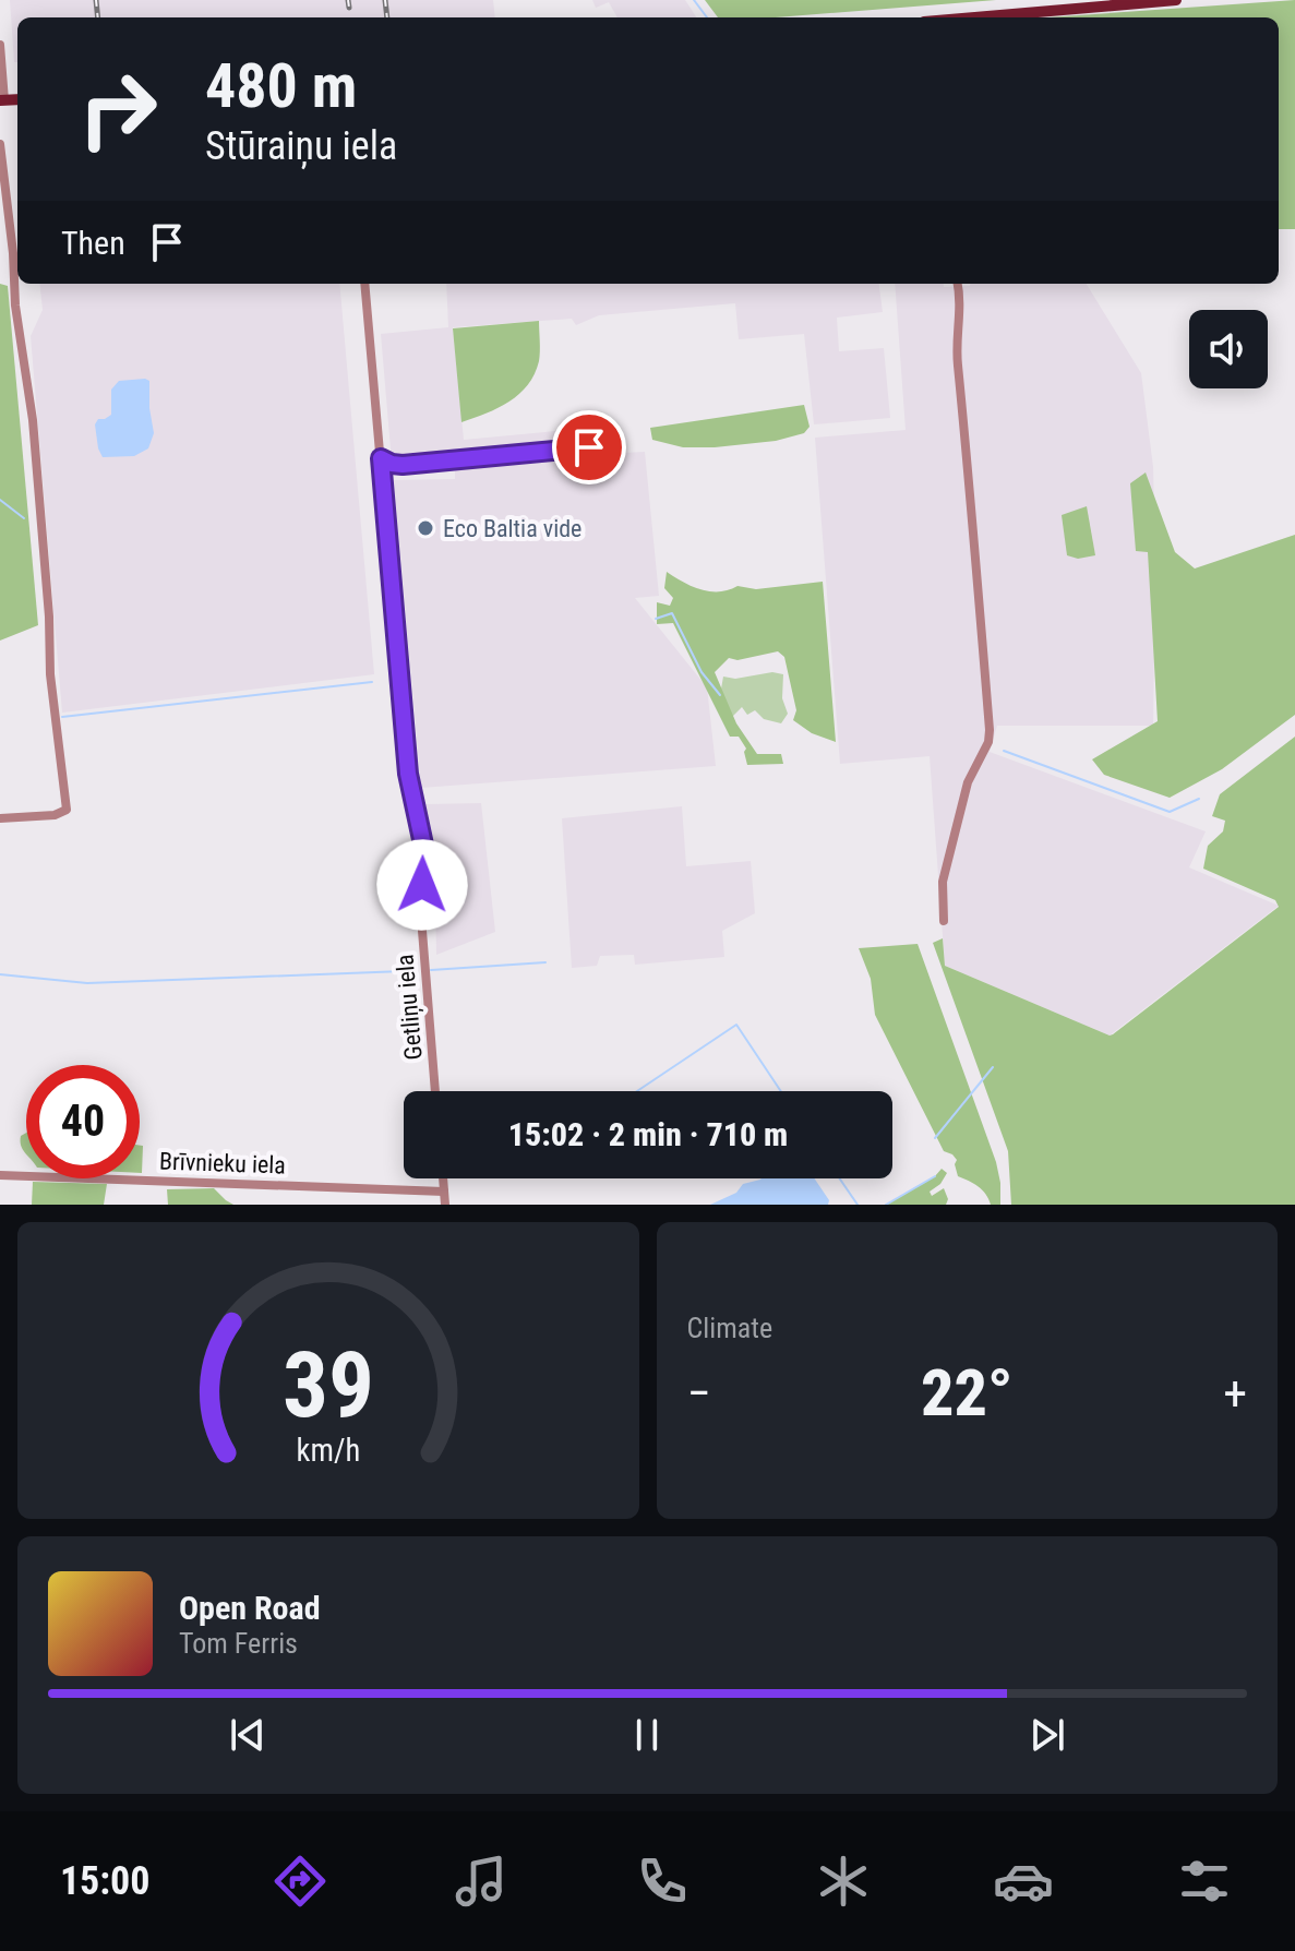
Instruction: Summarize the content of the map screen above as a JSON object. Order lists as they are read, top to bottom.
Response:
{
  "streets": {
    "street": ["Getliņu iela", "Brīvnieku iela"]
  },
  "places": ["Eco Baltia vide"],
  "page": {
    "turn": ["480 m", "Stūraiņu iela"],
    "then": "Then",
    "limit": "40",
    "trip": "15:02 · 2 min · 710 m",
    "tile": "Climate",
    "heat": ["−", "22°", "+"],
    "song": ["Open Road", "Tom Ferris"],
    "tabs": "15:00",
    "gauge": ["39", "km/h"]
  }
}
